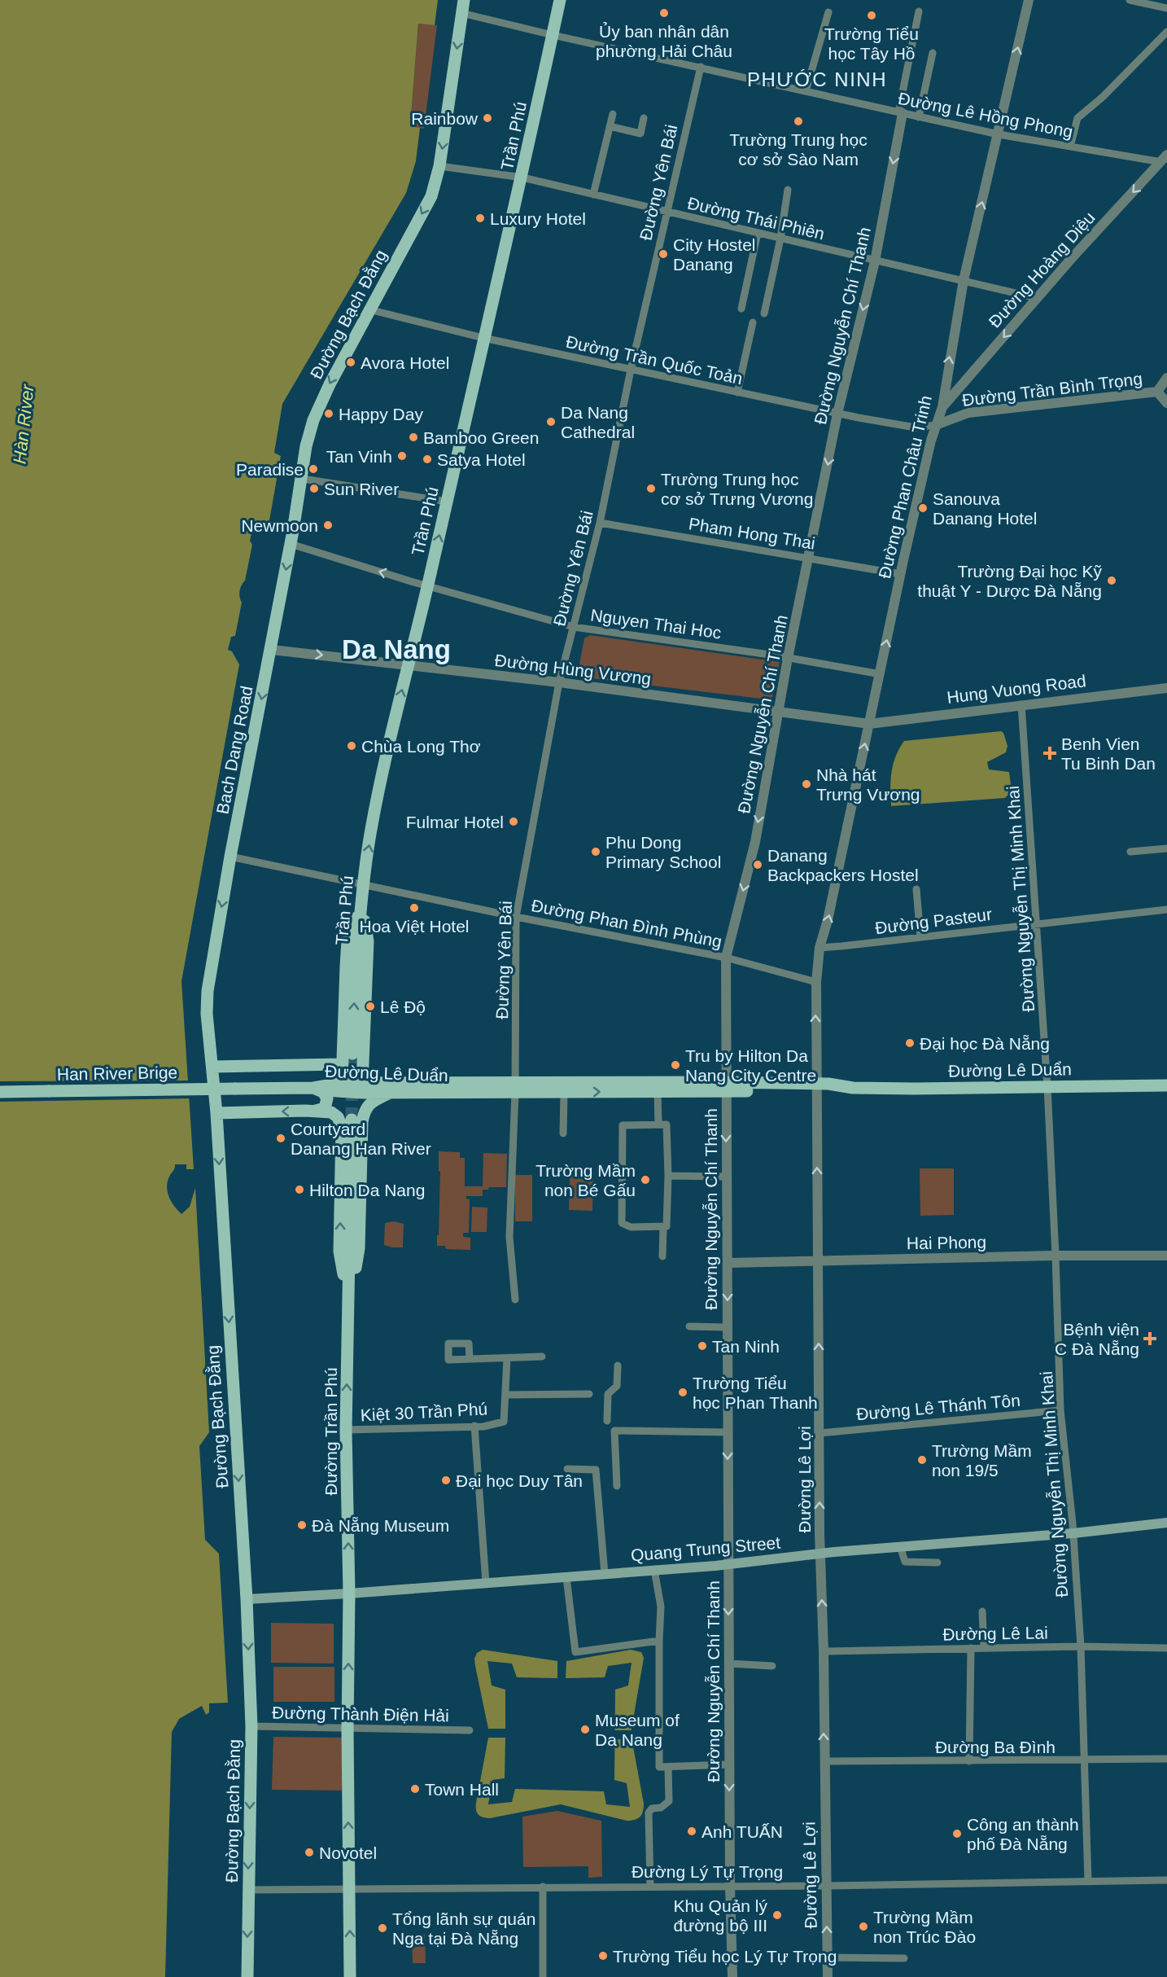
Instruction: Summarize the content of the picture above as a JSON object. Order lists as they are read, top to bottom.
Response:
{
  "streets": {
    "main road": [
      "Trần Phú",
      "Đường Bạch Đằng",
      "Bach Dang Road",
      "Đường Lê Duẩn",
      "Han River Brige",
      "Đường Trần Phú",
      "Quang Trung Street"
    ],
    "street": [
      "Đường Lê Hồng Phong",
      "Đường Yên Bái",
      "Đường Thái Phiên",
      "Đường Hoàng Diệu",
      "Đường Nguyễn Chí Thanh",
      "Đường Trần Quốc Toản",
      "Đường Trần Bình Trọng",
      "Đường Phan Châu Trinh",
      "Pham Hong Thai",
      "Nguyen Thai Hoc",
      "Đường Hùng Vương",
      "Hung Vuong Road",
      "Đường Nguyễn Thị Minh Khai",
      "Đường Pasteur",
      "Đường Phan Đình Phùng",
      "Hai Phong",
      "Đường Lê Thánh Tôn",
      "Kiệt 30 Trần Phú",
      "Đường Lê Lợi",
      "Đường Lê Lai",
      "Đường Thành Điện Hải",
      "Đường Ba Đình",
      "Đường Lý Tự Trọng"
    ]
  },
  "crossings": [
    ["Đường Lê Hồng Phong", "Trần Phú"],
    ["Đường Lê Hồng Phong", "Đường Yên Bái"],
    ["Đường Lê Hồng Phong", "Đường Hoàng Diệu"],
    ["Đường Lê Hồng Phong", "Đường Bạch Đằng"],
    ["Đường Lê Hồng Phong", "Đường Nguyễn Chí Thanh"],
    ["Đường Lê Hồng Phong", "Đường Phan Châu Trinh"],
    ["Trần Phú", "Đường Thái Phiên"],
    ["Trần Phú", "Đường Trần Quốc Toản"],
    ["Trần Phú", "Nguyen Thai Hoc"],
    ["Trần Phú", "Đường Hùng Vương"],
    ["Trần Phú", "Đường Phan Đình Phùng"],
    ["Trần Phú", "Đường Lê Duẩn"],
    ["Đường Yên Bái", "Đường Thái Phiên"],
    ["Đường Yên Bái", "Đường Trần Quốc Toản"],
    ["Đường Yên Bái", "Pham Hong Thai"],
    ["Đường Yên Bái", "Nguyen Thai Hoc"],
    ["Đường Yên Bái", "Đường Hùng Vương"],
    ["Đường Yên Bái", "Đường Phan Đình Phùng"],
    ["Đường Yên Bái", "Đường Lê Duẩn"],
    ["Đường Thái Phiên", "Đường Hoàng Diệu"],
    ["Đường Thái Phiên", "Đường Bạch Đằng"],
    ["Đường Thái Phiên", "Đường Nguyễn Chí Thanh"],
    ["Đường Thái Phiên", "Đường Phan Châu Trinh"],
    ["Đường Hoàng Diệu", "Đường Phan Châu Trinh"],
    ["Đường Bạch Đằng", "Đường Trần Quốc Toản"],
    ["Đường Bạch Đằng", "Nguyen Thai Hoc"],
    ["Đường Bạch Đằng", "Đường Hùng Vương"],
    ["Đường Bạch Đằng", "Bach Dang Road"],
    ["Đường Bạch Đằng", "Đường Phan Đình Phùng"],
    ["Đường Bạch Đằng", "Quang Trung Street"],
    ["Đường Bạch Đằng", "Đường Thành Điện Hải"],
    ["Đường Bạch Đằng", "Đường Lý Tự Trọng"],
    ["Đường Nguyễn Chí Thanh", "Đường Trần Quốc Toản"],
    ["Đường Nguyễn Chí Thanh", "Pham Hong Thai"],
    ["Đường Nguyễn Chí Thanh", "Nguyen Thai Hoc"],
    ["Đường Nguyễn Chí Thanh", "Đường Hùng Vương"],
    ["Đường Nguyễn Chí Thanh", "Đường Phan Đình Phùng"],
    ["Đường Nguyễn Chí Thanh", "Đường Lê Duẩn"],
    ["Đường Nguyễn Chí Thanh", "Hai Phong"],
    ["Đường Nguyễn Chí Thanh", "Quang Trung Street"],
    ["Đường Nguyễn Chí Thanh", "Đường Lý Tự Trọng"],
    ["Đường Trần Quốc Toản", "Đường Trần Bình Trọng"],
    ["Đường Trần Quốc Toản", "Đường Phan Châu Trinh"],
    ["Đường Trần Bình Trọng", "Đường Phan Châu Trinh"],
    ["Đường Phan Châu Trinh", "Pham Hong Thai"],
    ["Đường Phan Châu Trinh", "Nguyen Thai Hoc"],
    ["Đường Phan Châu Trinh", "Đường Hùng Vương"],
    ["Đường Phan Châu Trinh", "Hung Vuong Road"],
    ["Đường Phan Châu Trinh", "Đường Pasteur"],
    ["Đường Phan Châu Trinh", "Đường Phan Đình Phùng"],
    ["Đường Phan Châu Trinh", "Đường Lê Lợi"],
    ["Đường Hùng Vương", "Hung Vuong Road"],
    ["Đường Hùng Vương", "Bach Dang Road"],
    ["Hung Vuong Road", "Đường Nguyễn Thị Minh Khai"],
    ["Bach Dang Road", "Đường Phan Đình Phùng"],
    ["Đường Nguyễn Thị Minh Khai", "Đường Pasteur"],
    ["Đường Nguyễn Thị Minh Khai", "Đường Lê Duẩn"],
    ["Đường Nguyễn Thị Minh Khai", "Hai Phong"],
    ["Đường Nguyễn Thị Minh Khai", "Đường Lê Thánh Tôn"],
    ["Đường Nguyễn Thị Minh Khai", "Quang Trung Street"],
    ["Đường Nguyễn Thị Minh Khai", "Đường Lê Lai"],
    ["Đường Nguyễn Thị Minh Khai", "Đường Ba Đình"],
    ["Đường Nguyễn Thị Minh Khai", "Đường Lý Tự Trọng"],
    ["Đường Phan Đình Phùng", "Đường Lê Lợi"],
    ["Đường Lê Duẩn", "Han River Brige"],
    ["Đường Lê Duẩn", "Đường Lê Lợi"],
    ["Hai Phong", "Đường Lê Lợi"],
    ["Đường Lê Thánh Tôn", "Đường Lê Lợi"],
    ["Kiệt 30 Trần Phú", "Đường Trần Phú"],
    ["Đường Trần Phú", "Quang Trung Street"],
    ["Đường Trần Phú", "Đường Thành Điện Hải"],
    ["Đường Trần Phú", "Đường Lý Tự Trọng"],
    ["Đường Lê Lợi", "Quang Trung Street"],
    ["Đường Lê Lợi", "Đường Lê Lai"],
    ["Đường Lê Lợi", "Đường Ba Đình"],
    ["Đường Lê Lợi", "Đường Lý Tự Trọng"]
  ],
  "one_way": [
    "Đường Hoàng Diệu",
    "Đường Bạch Đằng",
    "Đường Nguyễn Chí Thanh",
    "Đường Phan Châu Trinh",
    "Bach Dang Road",
    "Đường Trần Phú",
    "Đường Lê Lợi"
  ],
  "districts": ["PHƯỚC NINH", "Da Nang"],
  "water": ["Hàn River"],
  "places": {
    "other": [
      "Ủy ban nhân dân phường Hải Châu",
      "Trường Tiểu học Tây Hồ",
      "Rainbow",
      "Trường Trung học cơ sở Sào Nam",
      "Luxury Hotel",
      "City Hostel Danang",
      "Avora Hotel",
      "Happy Day",
      "Da Nang Cathedral",
      "Bamboo Green",
      "Tan Vinh",
      "Satya Hotel",
      "Paradise",
      "Sun River",
      "Trường Trung học cơ sở Trưng Vương",
      "Sanouva Danang Hotel",
      "Newmoon",
      "Trường Đại học Kỹ thuật Y - Dược Đà Nẵng",
      "Chùa Long Thơ",
      "Nhà hát Trưng Vương",
      "Fulmar Hotel",
      "Phu Dong Primary School",
      "Danang Backpackers Hostel",
      "Hoa Việt Hotel",
      "Lê Độ",
      "Đại học Đà Nẵng",
      "Tru by Hilton Da Nang City Centre",
      "Courtyard Danang Han River",
      "Trường Mầm non Bé Gấu",
      "Hilton Da Nang",
      "Tan Ninh",
      "Trường Tiểu học Phan Thanh",
      "Trường Mầm non 19/5",
      "Đại học Duy Tân",
      "Đà Nẵng Museum",
      "Museum of Da Nang",
      "Town Hall",
      "Anh TUẤN",
      "Công an thành phố Đà Nẵng",
      "Novotel",
      "Khu Quản lý đường bộ III",
      "Trường Mầm non Trúc Đào",
      "Tổng lãnh sự quán Nga tại Đà Nẵng",
      "Trường Tiểu học Lý Tự Trọng"
    ],
    "health": ["Benh Vien Tu Binh Dan", "Bệnh viện C Đà Nẵng"]
  }
}
